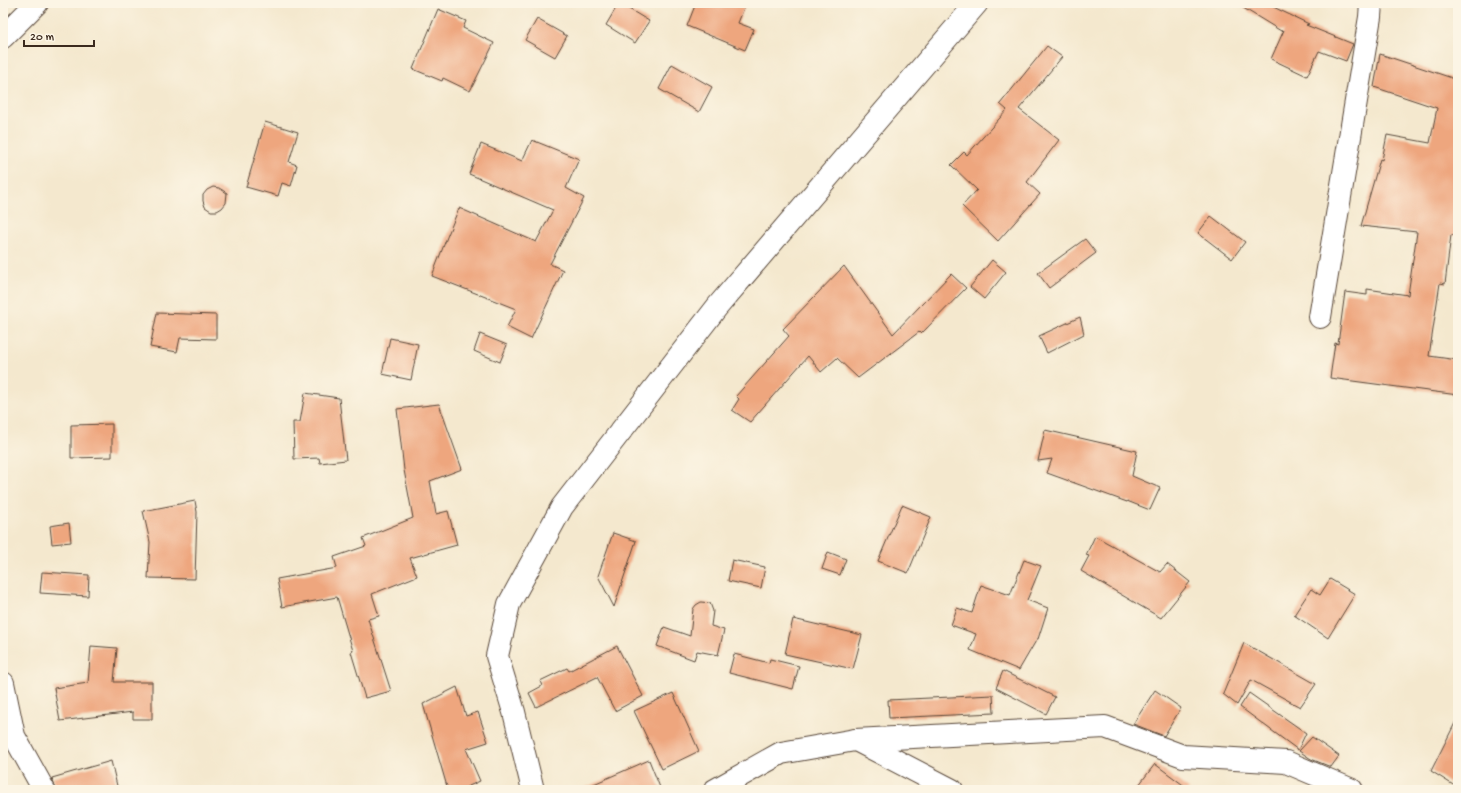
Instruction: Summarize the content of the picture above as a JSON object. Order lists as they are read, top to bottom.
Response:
{
  "scale_bar": "20 m"
}
